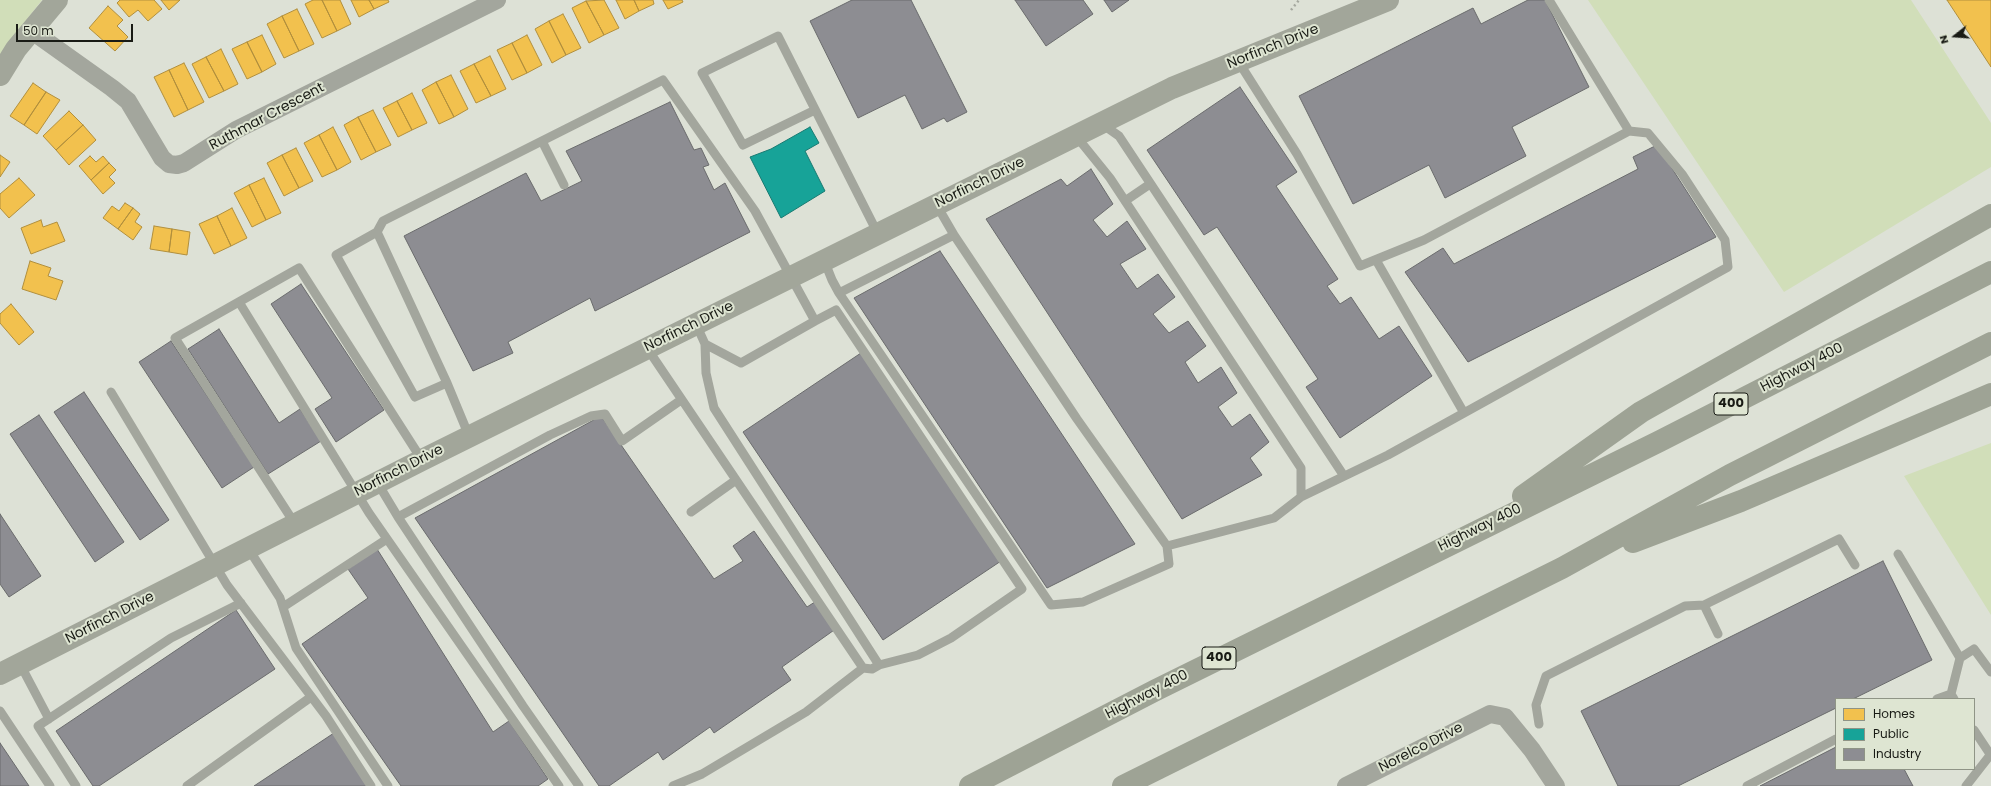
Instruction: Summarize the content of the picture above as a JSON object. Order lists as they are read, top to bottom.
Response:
{
  "streets": {
    "highway": ["Highway 400", "400"],
    "street": ["Norfinch Drive", "Ruthmar Crescent", "Norelco Drive"]
  },
  "legend": ["Homes", "Public", "Industry"],
  "scale_bar": "50 m",
  "north": "left"
}
